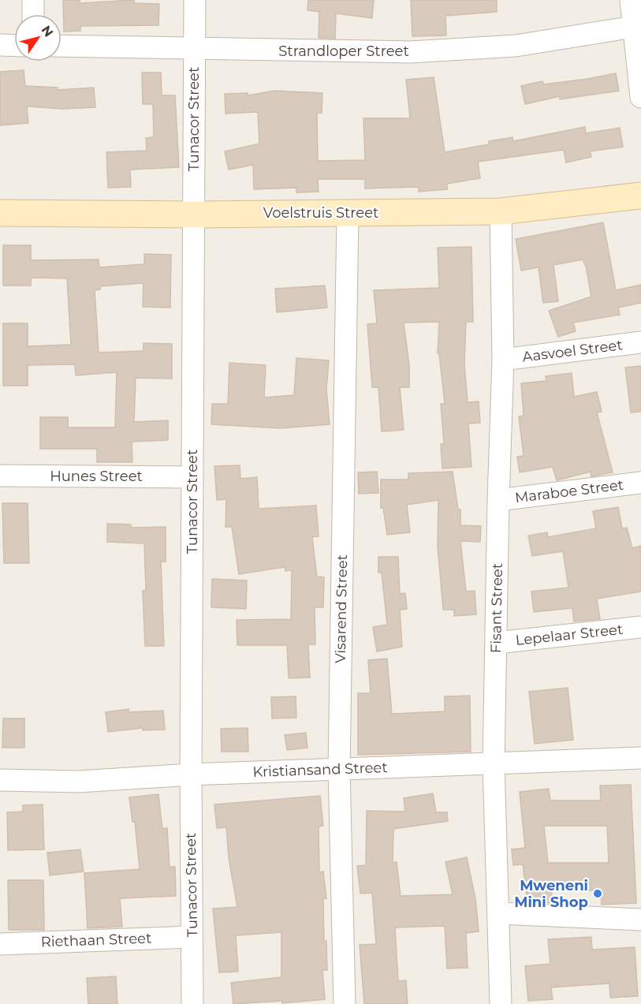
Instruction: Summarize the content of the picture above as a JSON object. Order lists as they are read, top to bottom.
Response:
{
  "streets": {
    "street": [
      "Strandloper Street",
      "Tunacor Street",
      "Voelstruis Street",
      "Aasvoel Street",
      "Hunes Street",
      "Maraboe Street",
      "Fisant Street",
      "Visarend Street",
      "Lepelaar Street",
      "Kristiansand Street",
      "Riethaan Street"
    ]
  },
  "crossings": [
    ["Strandloper Street", "Tunacor Street"],
    ["Tunacor Street", "Voelstruis Street"],
    ["Tunacor Street", "Hunes Street"],
    ["Tunacor Street", "Kristiansand Street"],
    ["Tunacor Street", "Riethaan Street"],
    ["Voelstruis Street", "Fisant Street"],
    ["Voelstruis Street", "Visarend Street"],
    ["Aasvoel Street", "Fisant Street"],
    ["Maraboe Street", "Fisant Street"],
    ["Fisant Street", "Lepelaar Street"],
    ["Fisant Street", "Kristiansand Street"],
    ["Visarend Street", "Kristiansand Street"]
  ],
  "places": ["Mweneni Mini Shop"],
  "north": "top right"
}
